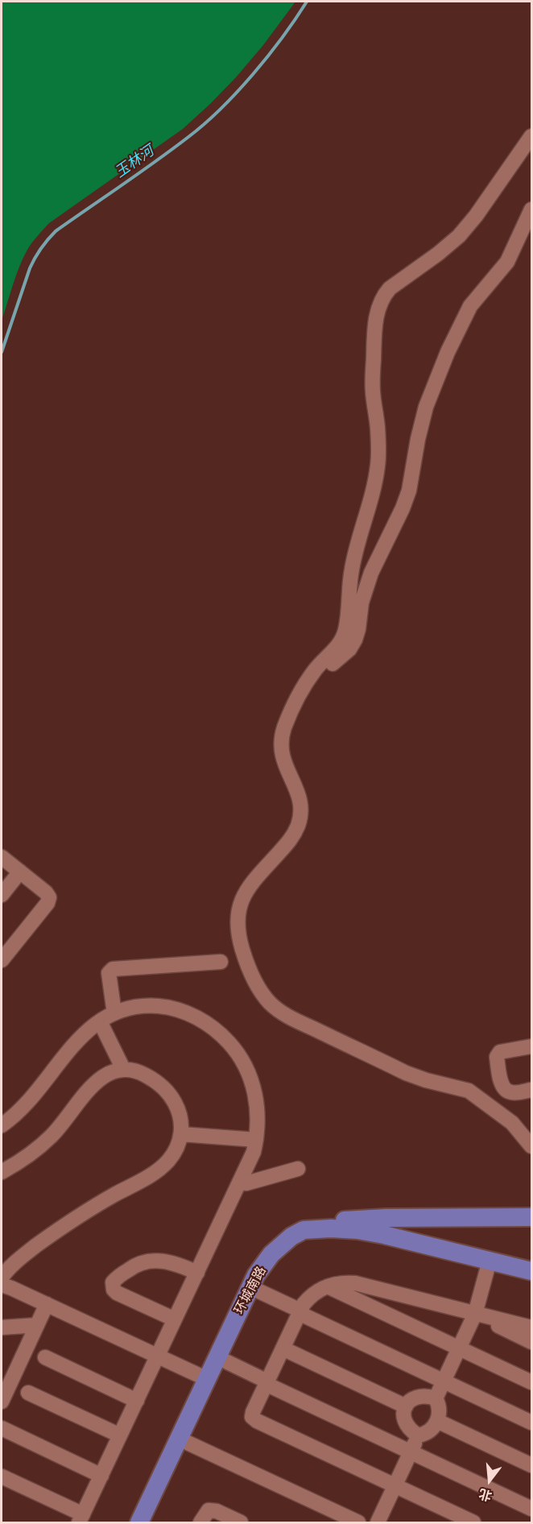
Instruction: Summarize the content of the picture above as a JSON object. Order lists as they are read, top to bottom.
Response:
{
  "streets": {
    "main road": ["环城南路"]
  },
  "water": ["玉林河"],
  "north": "bottom"
}
